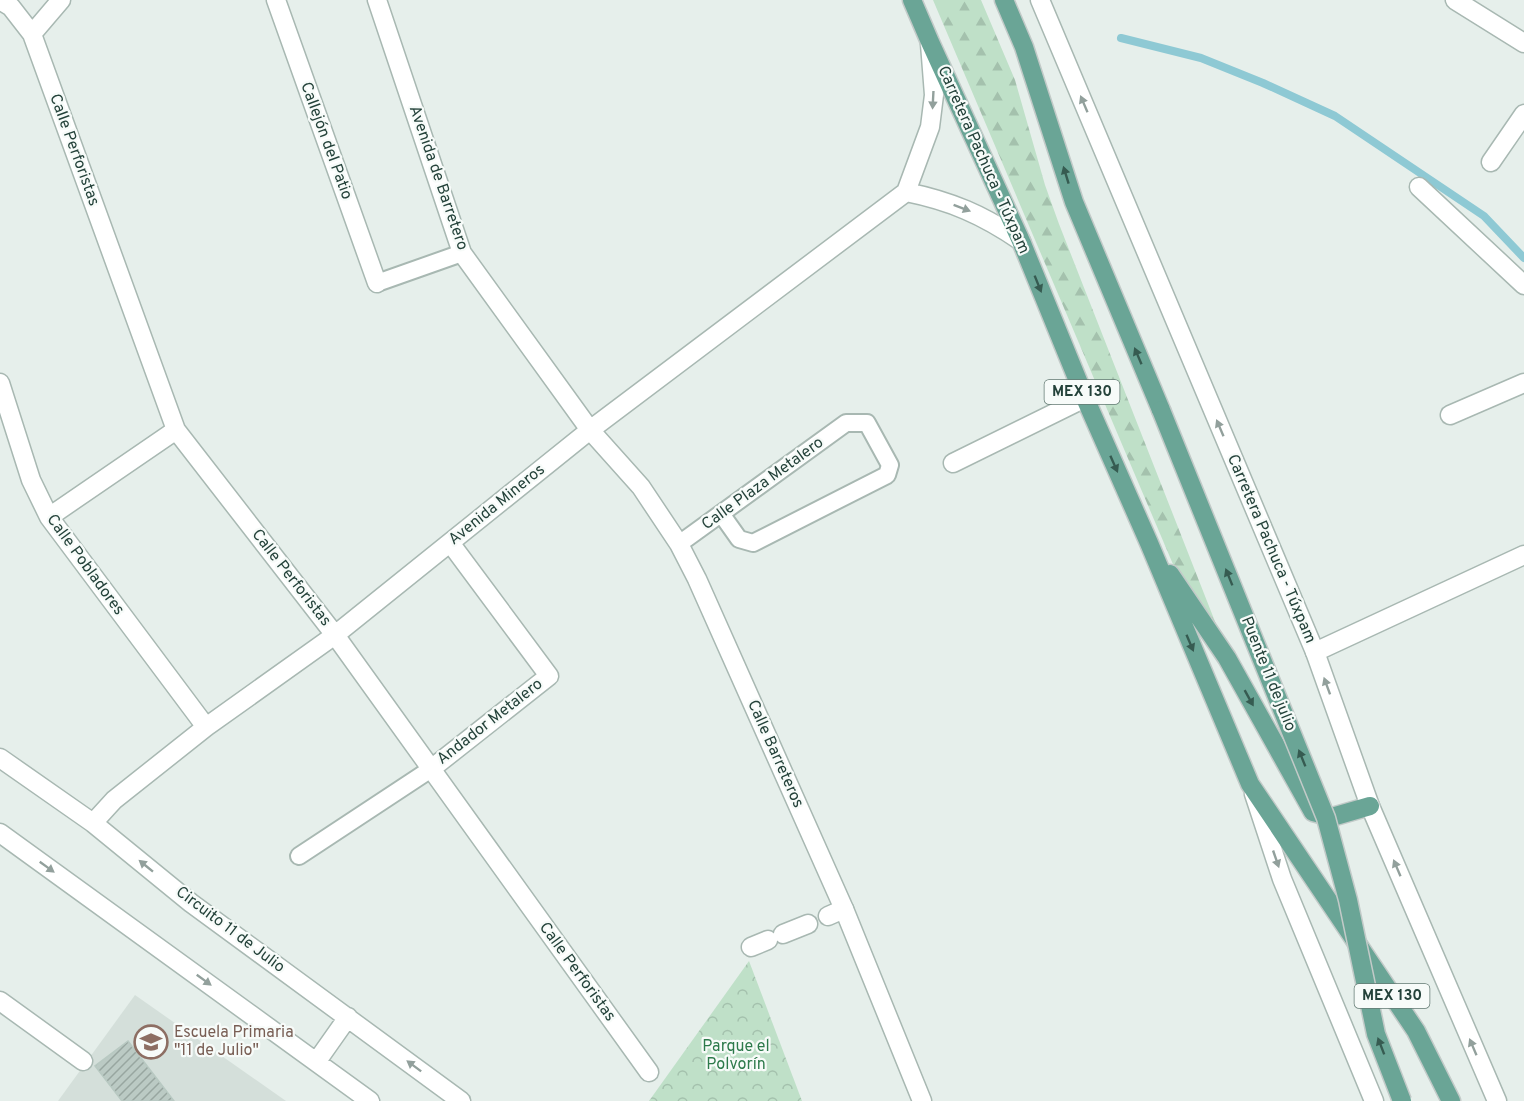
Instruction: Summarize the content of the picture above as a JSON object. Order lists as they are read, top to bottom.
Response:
{
  "streets": {
    "main road": ["Carretera Pachuca - Túxpam", "MEX 130", "Puente 11 de julio"],
    "street": [
      "Callejón del Patio",
      "Calle Perforistas",
      "Avenida de Barretero",
      "Avenida Mineros",
      "Calle Pobladores",
      "Andador Metalero",
      "Calle Barreteros",
      "Circuito 11 de Julio"
    ],
    "lane": ["Calle Plaza Metalero"]
  },
  "crossings": [
    ["Calle Perforistas", "Avenida Mineros"],
    ["Calle Perforistas", "Andador Metalero"],
    ["Avenida de Barretero", "Avenida Mineros"],
    ["Avenida de Barretero", "Calle Barreteros"],
    ["Calle Plaza Metalero", "Calle Barreteros"],
    ["Avenida Mineros", "Calle Pobladores"],
    ["Avenida Mineros", "Andador Metalero"],
    ["Avenida Mineros", "Calle Barreteros"],
    ["Avenida Mineros", "Circuito 11 de Julio"]
  ],
  "one_way": ["Puente 11 de julio"],
  "parks": ["Parque el Polvorín"],
  "places": {
    "school or university": ["Escuela Primaria \"11 de Julio\""]
  }
}
